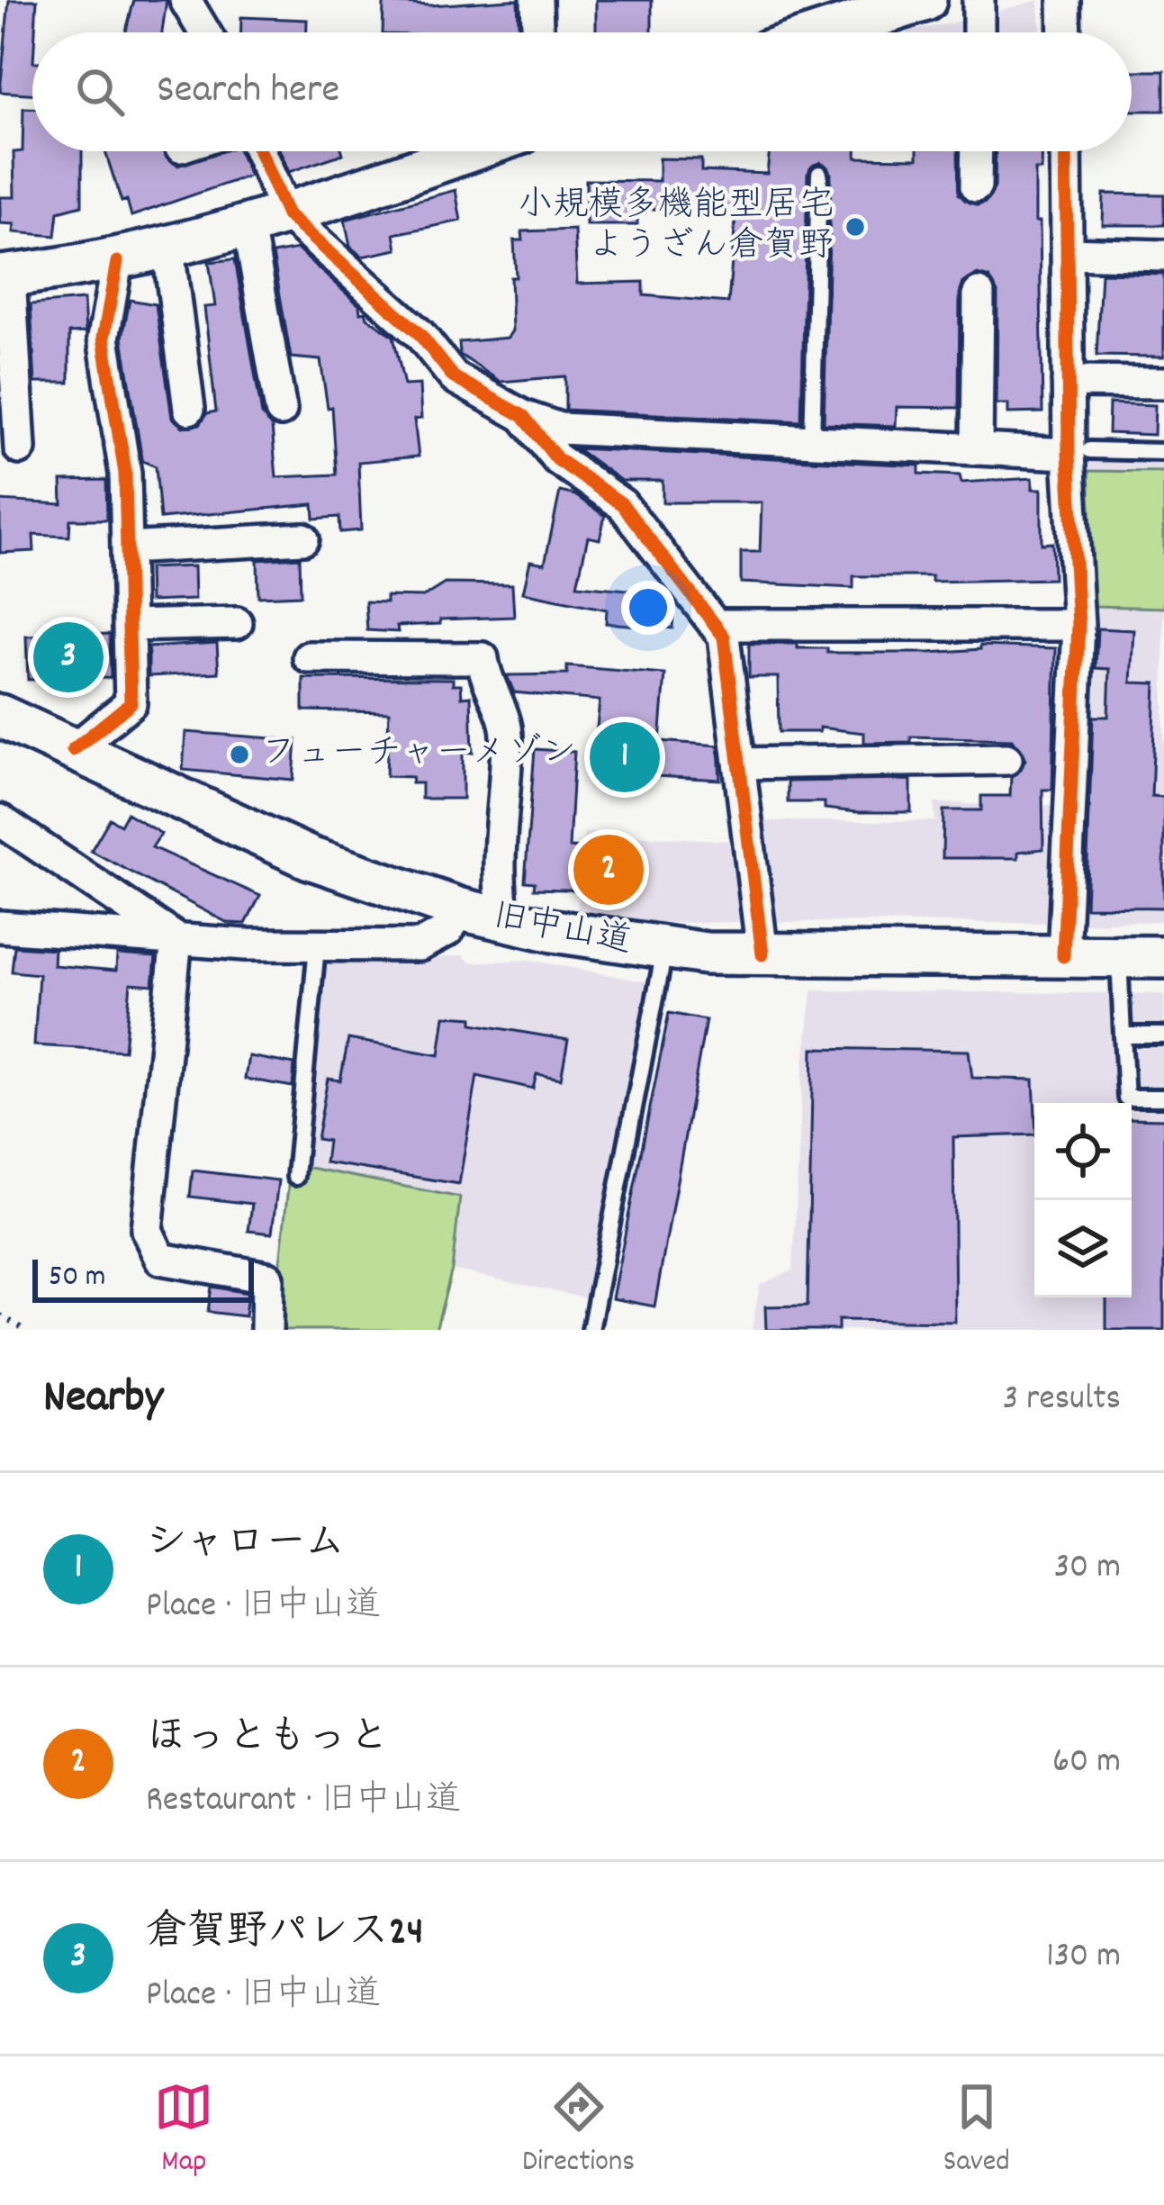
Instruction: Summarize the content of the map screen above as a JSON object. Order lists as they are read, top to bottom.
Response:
{
  "streets": {
    "main road": ["旧中山道"]
  },
  "places": ["小規模多機能型居宅 ようざん倉賀野", "フューチャーメゾン"],
  "scale_bar": "50 m",
  "page": {
    "search": "Search here",
    "pins": ["3", "1", "2"],
    "scale": "50 m",
    "heading": ["Nearby", "3 results"],
    "list": [
      {
        "mark": "1",
        "name": "シャローム",
        "note": "Place · 旧中山道",
        "value": "30 m"
      },
      {
        "mark": "2",
        "name": "ほっともっと",
        "note": "Restaurant · 旧中山道",
        "value": "60 m"
      },
      {
        "mark": "3",
        "name": "倉賀野パレス24",
        "note": "Place · 旧中山道",
        "value": "130 m"
      }
    ],
    "nav": ["Map", "Directions", "Saved"]
  }
}
